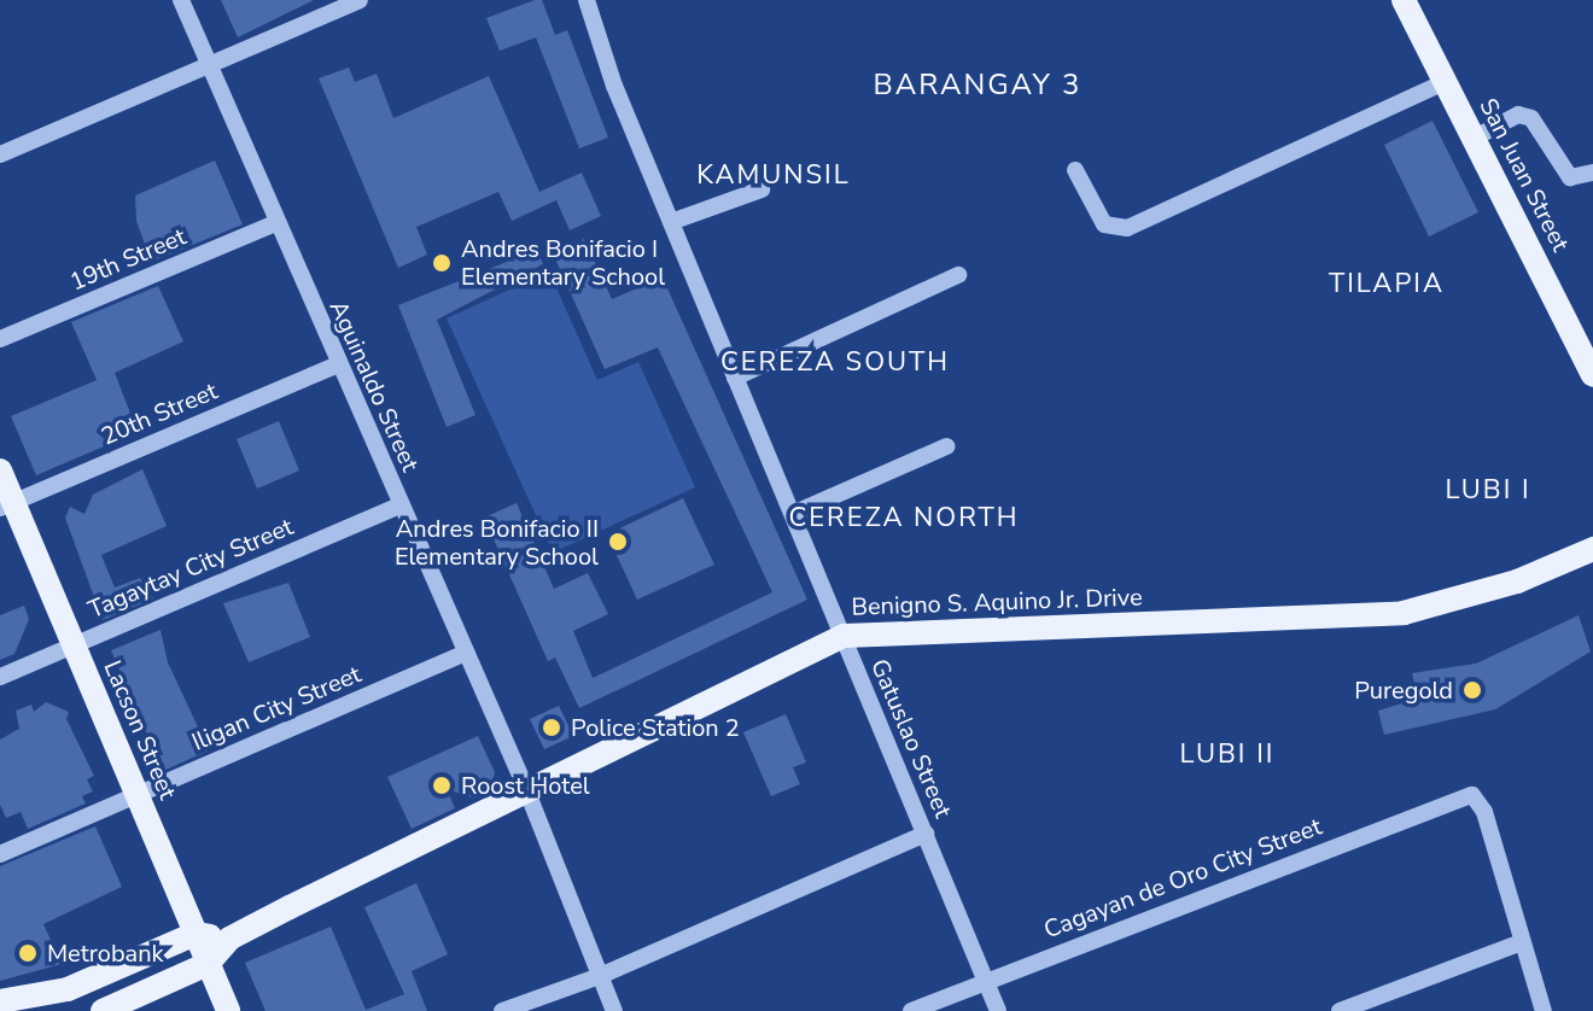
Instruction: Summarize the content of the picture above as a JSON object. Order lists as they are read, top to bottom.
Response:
{
  "streets": {
    "main road": ["San Juan Street", "Benigno S. Aquino Jr. Drive", "Lacson Street"],
    "street": [
      "19th Street",
      "Aguinaldo Street",
      "20th Street",
      "Tagaytay City Street",
      "Iligan City Street",
      "Gatuslao Street",
      "Cagayan de Oro City Street"
    ]
  },
  "crossings": [
    ["19th Street", "Aguinaldo Street"],
    ["Aguinaldo Street", "20th Street"],
    ["Aguinaldo Street", "Tagaytay City Street"],
    ["Aguinaldo Street", "Benigno S. Aquino Jr. Drive"],
    ["Aguinaldo Street", "Iligan City Street"],
    ["20th Street", "Lacson Street"],
    ["Tagaytay City Street", "Lacson Street"],
    ["Benigno S. Aquino Jr. Drive", "Lacson Street"],
    ["Benigno S. Aquino Jr. Drive", "Gatuslao Street"],
    ["Iligan City Street", "Lacson Street"],
    ["Gatuslao Street", "Cagayan de Oro City Street"]
  ],
  "districts": [
    "BARANGAY 3",
    "KAMUNSIL",
    "TILAPIA",
    "CEREZA SOUTH",
    "LUBI I",
    "CEREZA NORTH",
    "LUBI II"
  ],
  "places": [
    "Andres Bonifacio I Elementary School",
    "Andres Bonifacio II Elementary School",
    "Puregold",
    "Police Station 2",
    "Roost Hotel",
    "Metrobank"
  ]
}
